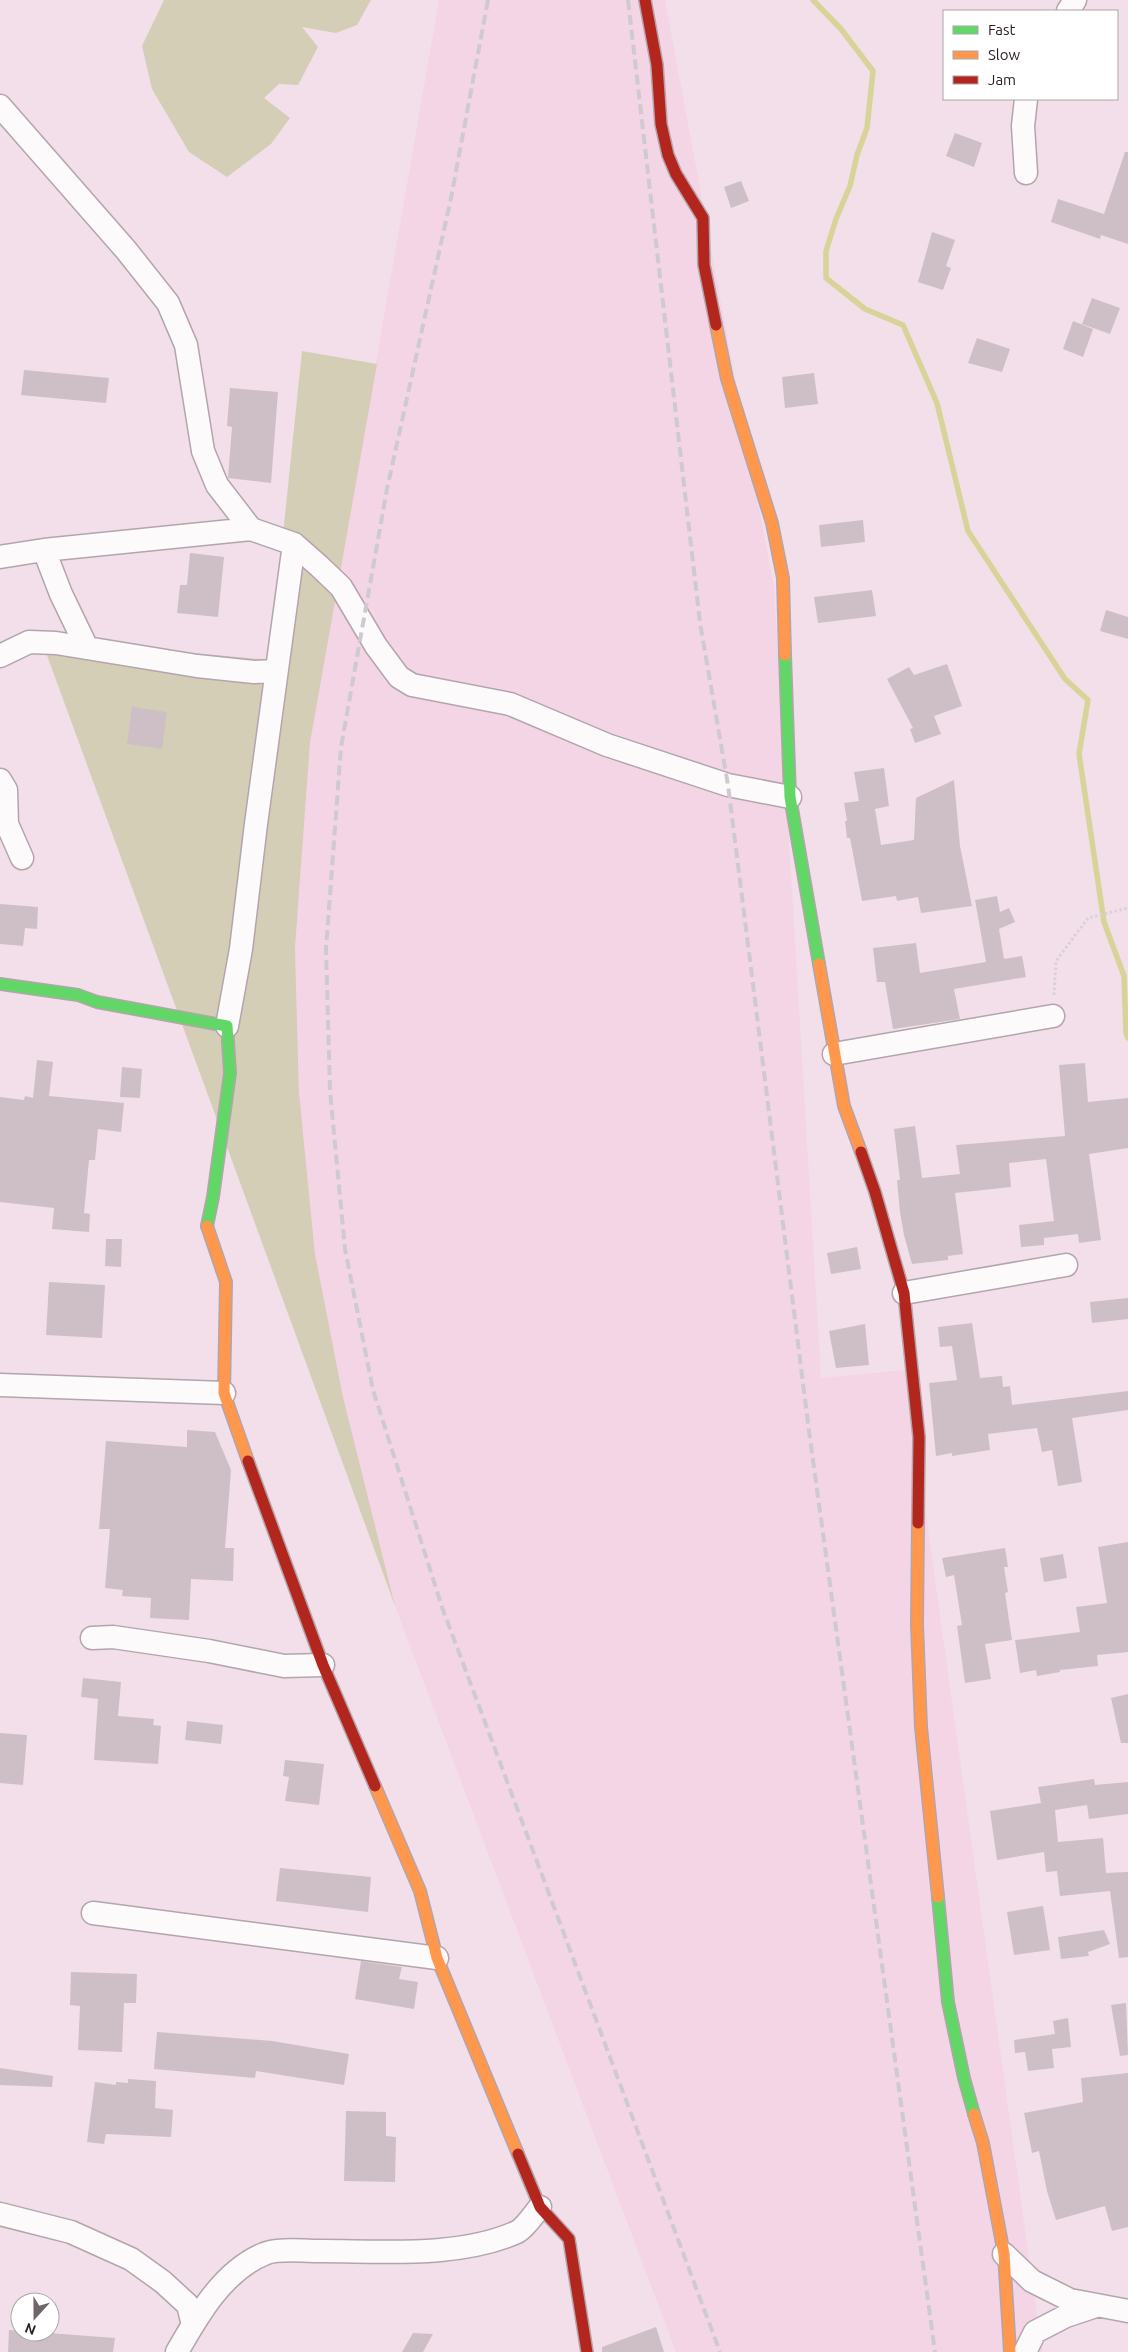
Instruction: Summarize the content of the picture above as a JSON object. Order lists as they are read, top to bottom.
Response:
{
  "legend": ["Fast", "Slow", "Jam"],
  "north": "bottom"
}
